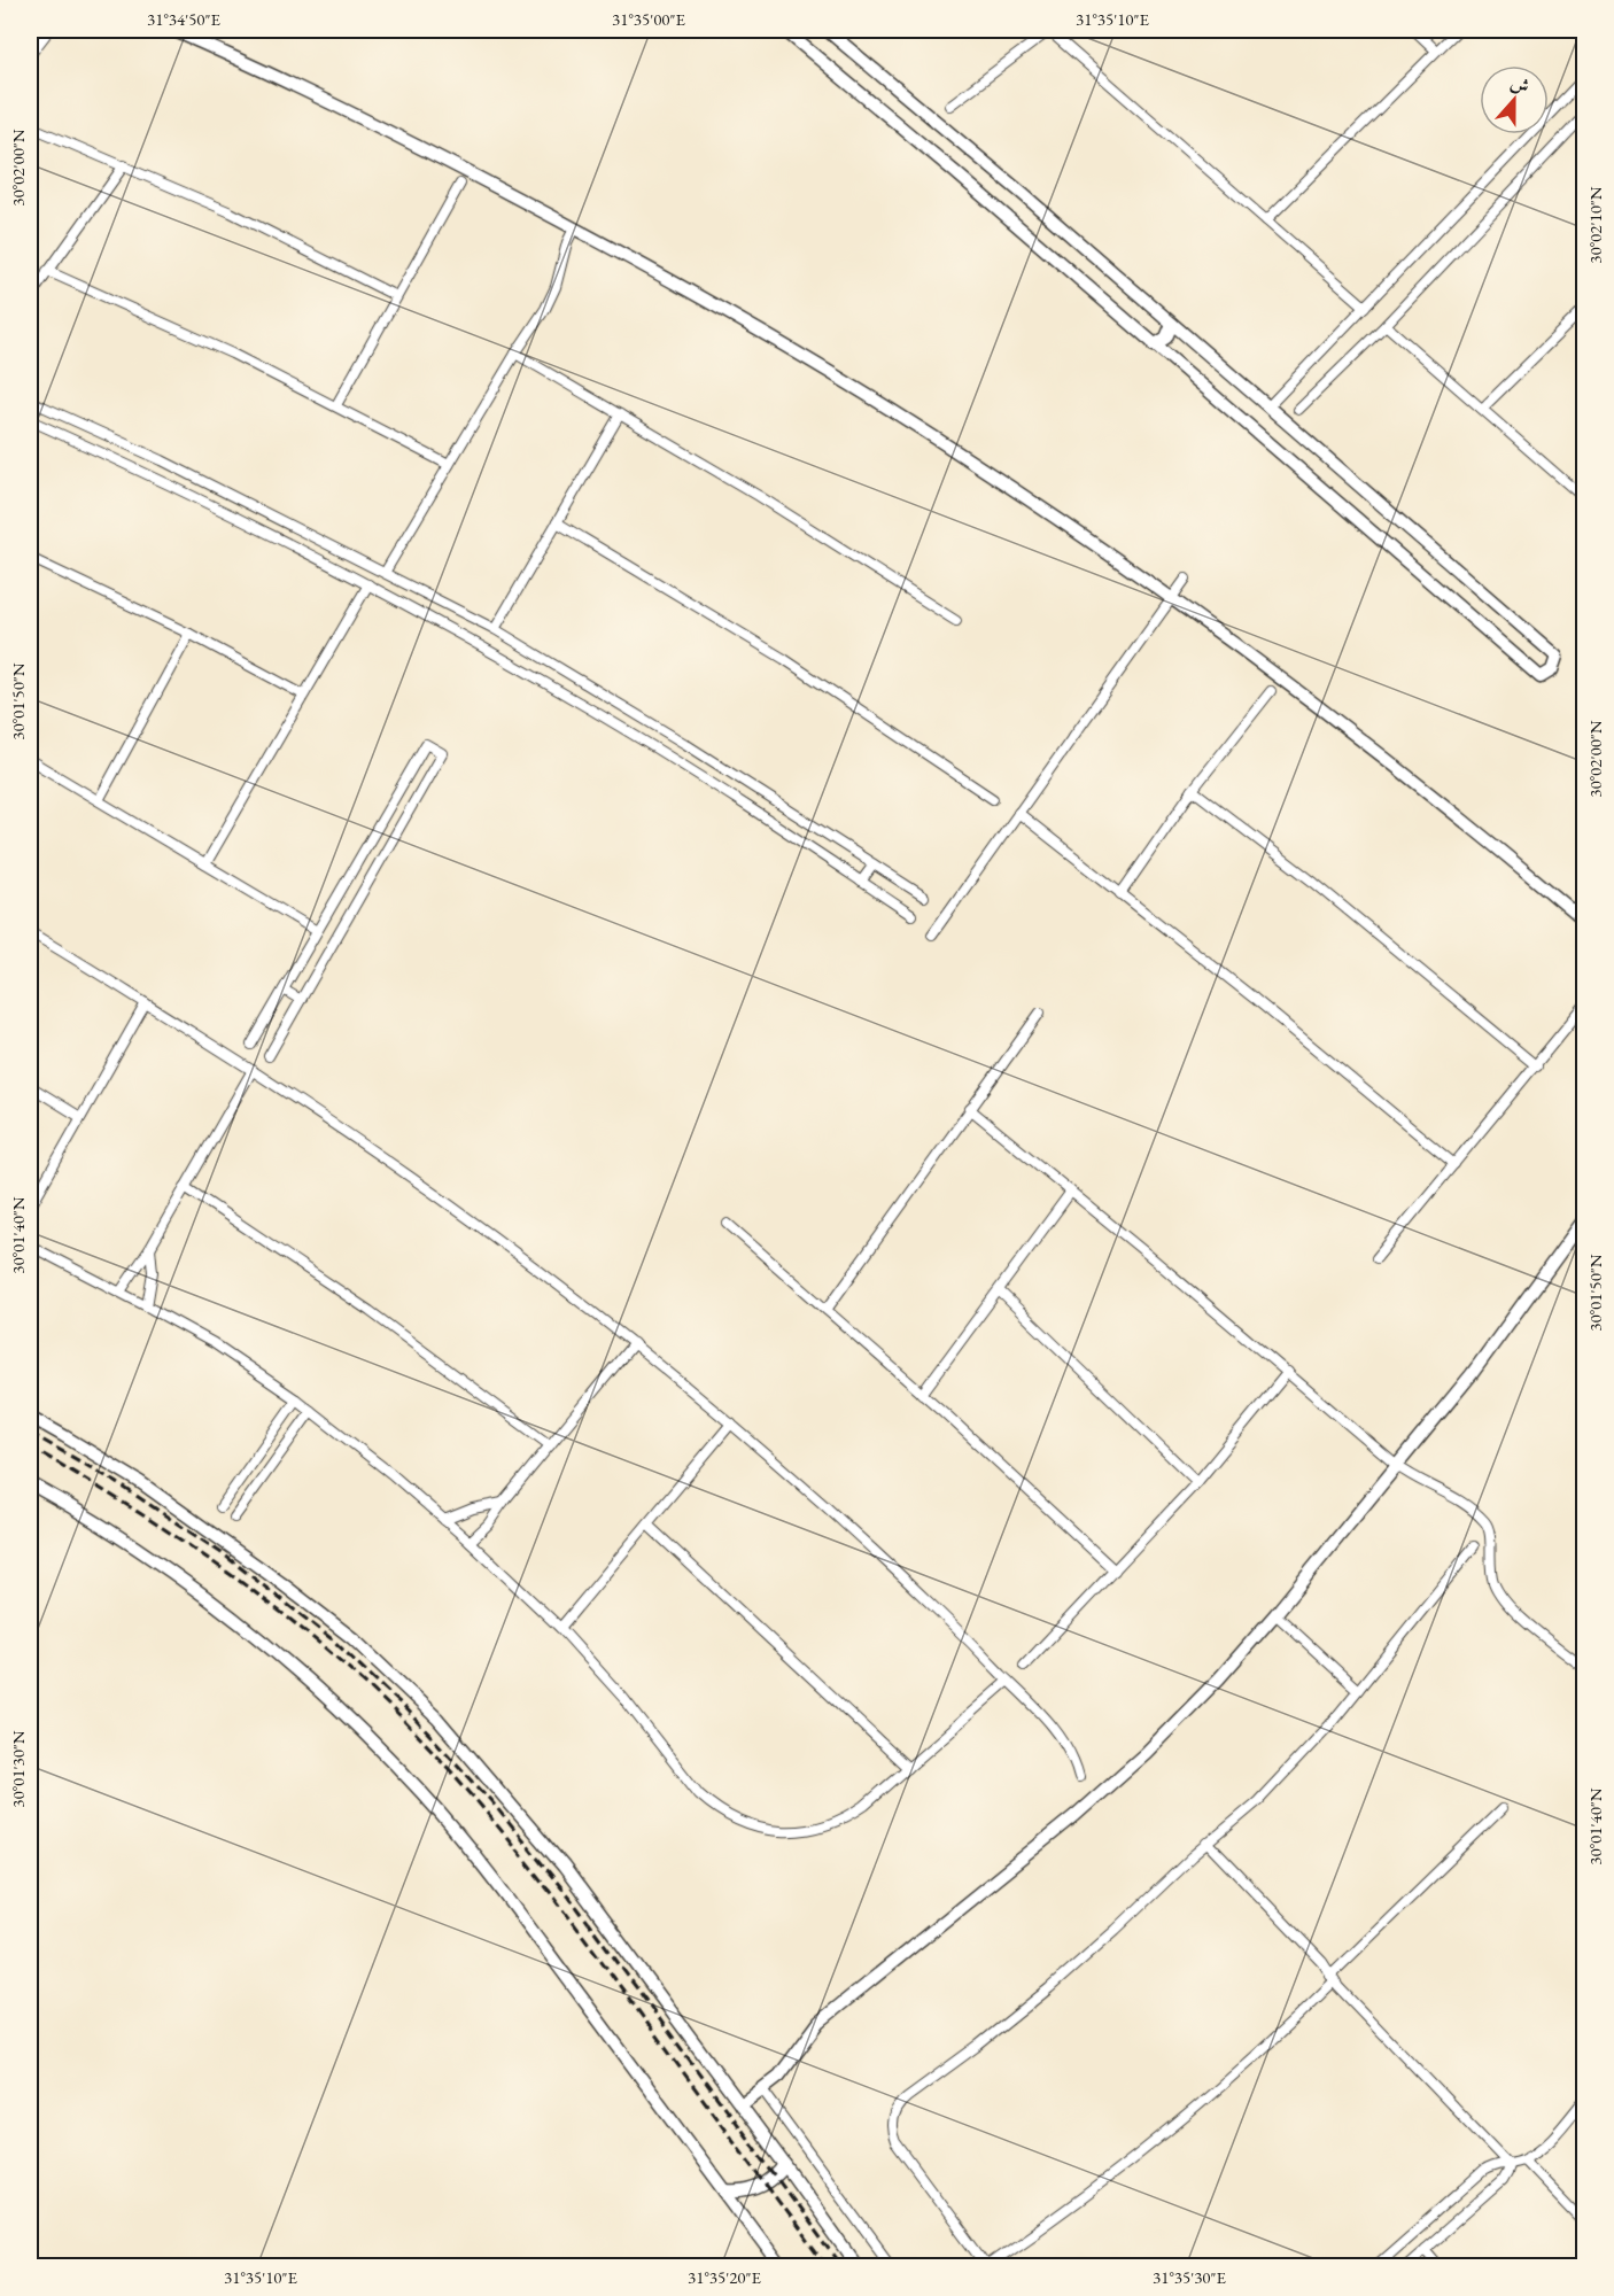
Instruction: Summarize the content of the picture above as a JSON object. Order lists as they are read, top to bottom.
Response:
{
  "north": "top",
  "coordinates": [
    "31°34'50\"E",
    "31°35'00\"E",
    "31°35'10\"E",
    "30°02'00\"N",
    "30°02'10\"N",
    "30°01'50\"N",
    "30°01'40\"N",
    "30°01'30\"N",
    "31°35'20\"E",
    "31°35'30\"E"
  ]
}
